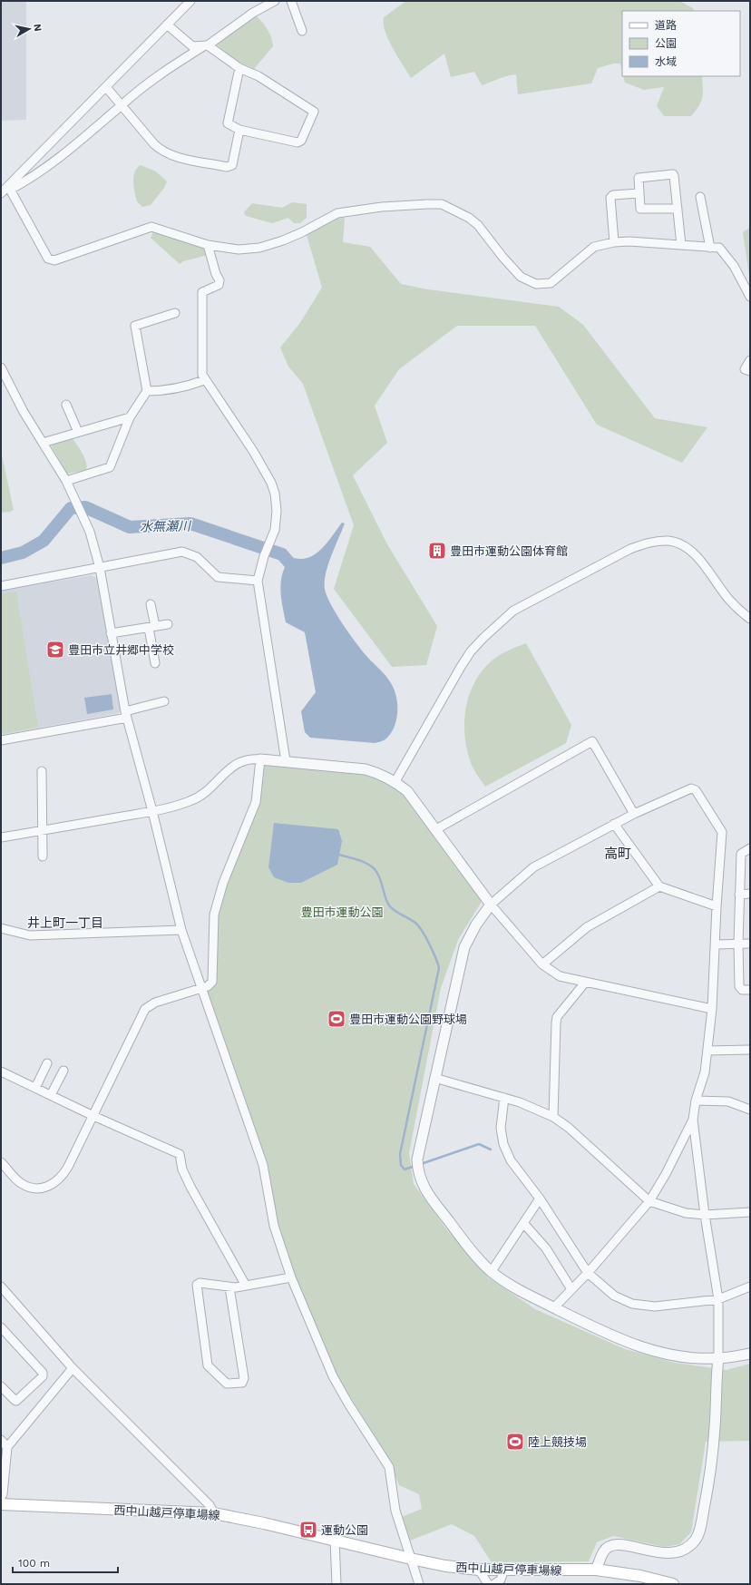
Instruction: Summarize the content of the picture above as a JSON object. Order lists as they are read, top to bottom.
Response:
{
  "streets": {
    "main road": ["西中山越戸停車場線"]
  },
  "districts": ["高町", "井上町一丁目"],
  "water": ["水無瀬川"],
  "parks": ["豊田市運動公園"],
  "places": {
    "building": ["豊田市運動公園体育館"],
    "school or university": ["豊田市立井郷中学校"],
    "sports": ["豊田市運動公園野球場", "陸上競技場"],
    "bus stop": ["運動公園"]
  },
  "legend": ["道路", "公園", "水域"],
  "scale_bar": "100 m",
  "north": "right"
}
